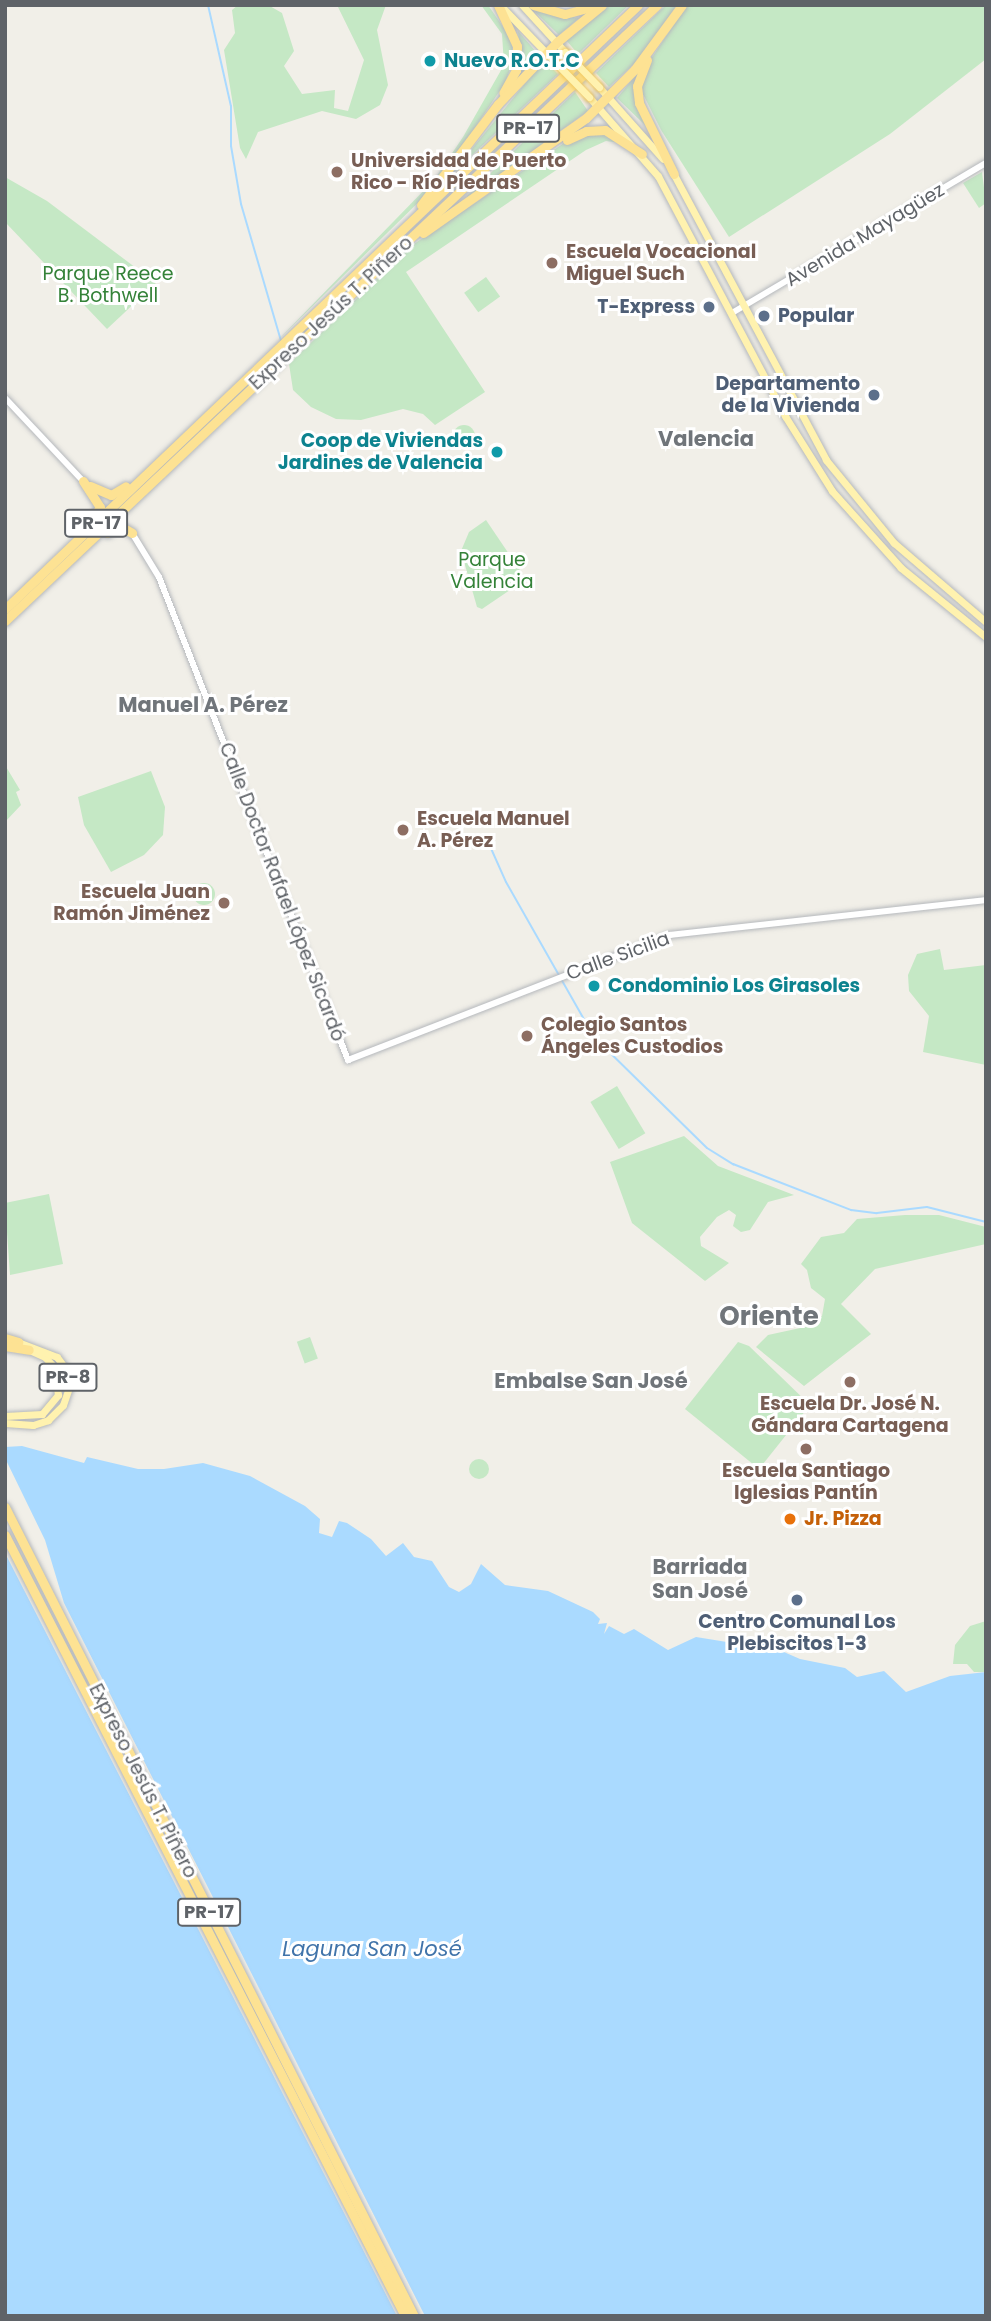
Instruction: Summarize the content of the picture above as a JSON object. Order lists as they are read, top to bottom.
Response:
{
  "streets": {
    "highway": ["PR-17", "Expreso Jesús T. Piñero"],
    "main road": ["PR-8"],
    "street": ["Avenida Mayagüez", "Calle Doctor Rafael López Sicardó", "Calle Sicilia"]
  },
  "crossings": [
    ["Calle Doctor Rafael López Sicardó", "Calle Sicilia"]
  ],
  "districts": [
    "Valencia",
    "Manuel A. Pérez",
    "Oriente",
    "Embalse San José",
    "Barriada San José"
  ],
  "water": ["Laguna San José"],
  "parks": ["Parque Reece B. Bothwell", "Parque Valencia"],
  "places": [
    "Nuevo R.O.T.C",
    "Universidad de Puerto Rico - Río Piedras",
    "Escuela Vocacional Miguel Such",
    "T-Express",
    "Popular",
    "Departamento de la Vivienda",
    "Coop de Viviendas Jardines de Valencia",
    "Escuela Manuel A. Pérez",
    "Escuela Juan Ramón Jiménez",
    "Condominio Los Girasoles",
    "Colegio Santos Ángeles Custodios",
    "Escuela Dr. José N. Gándara Cartagena",
    "Escuela Santiago Iglesias Pantín",
    "Jr. Pizza",
    "Centro Comunal Los Plebiscitos 1-3"
  ]
}
